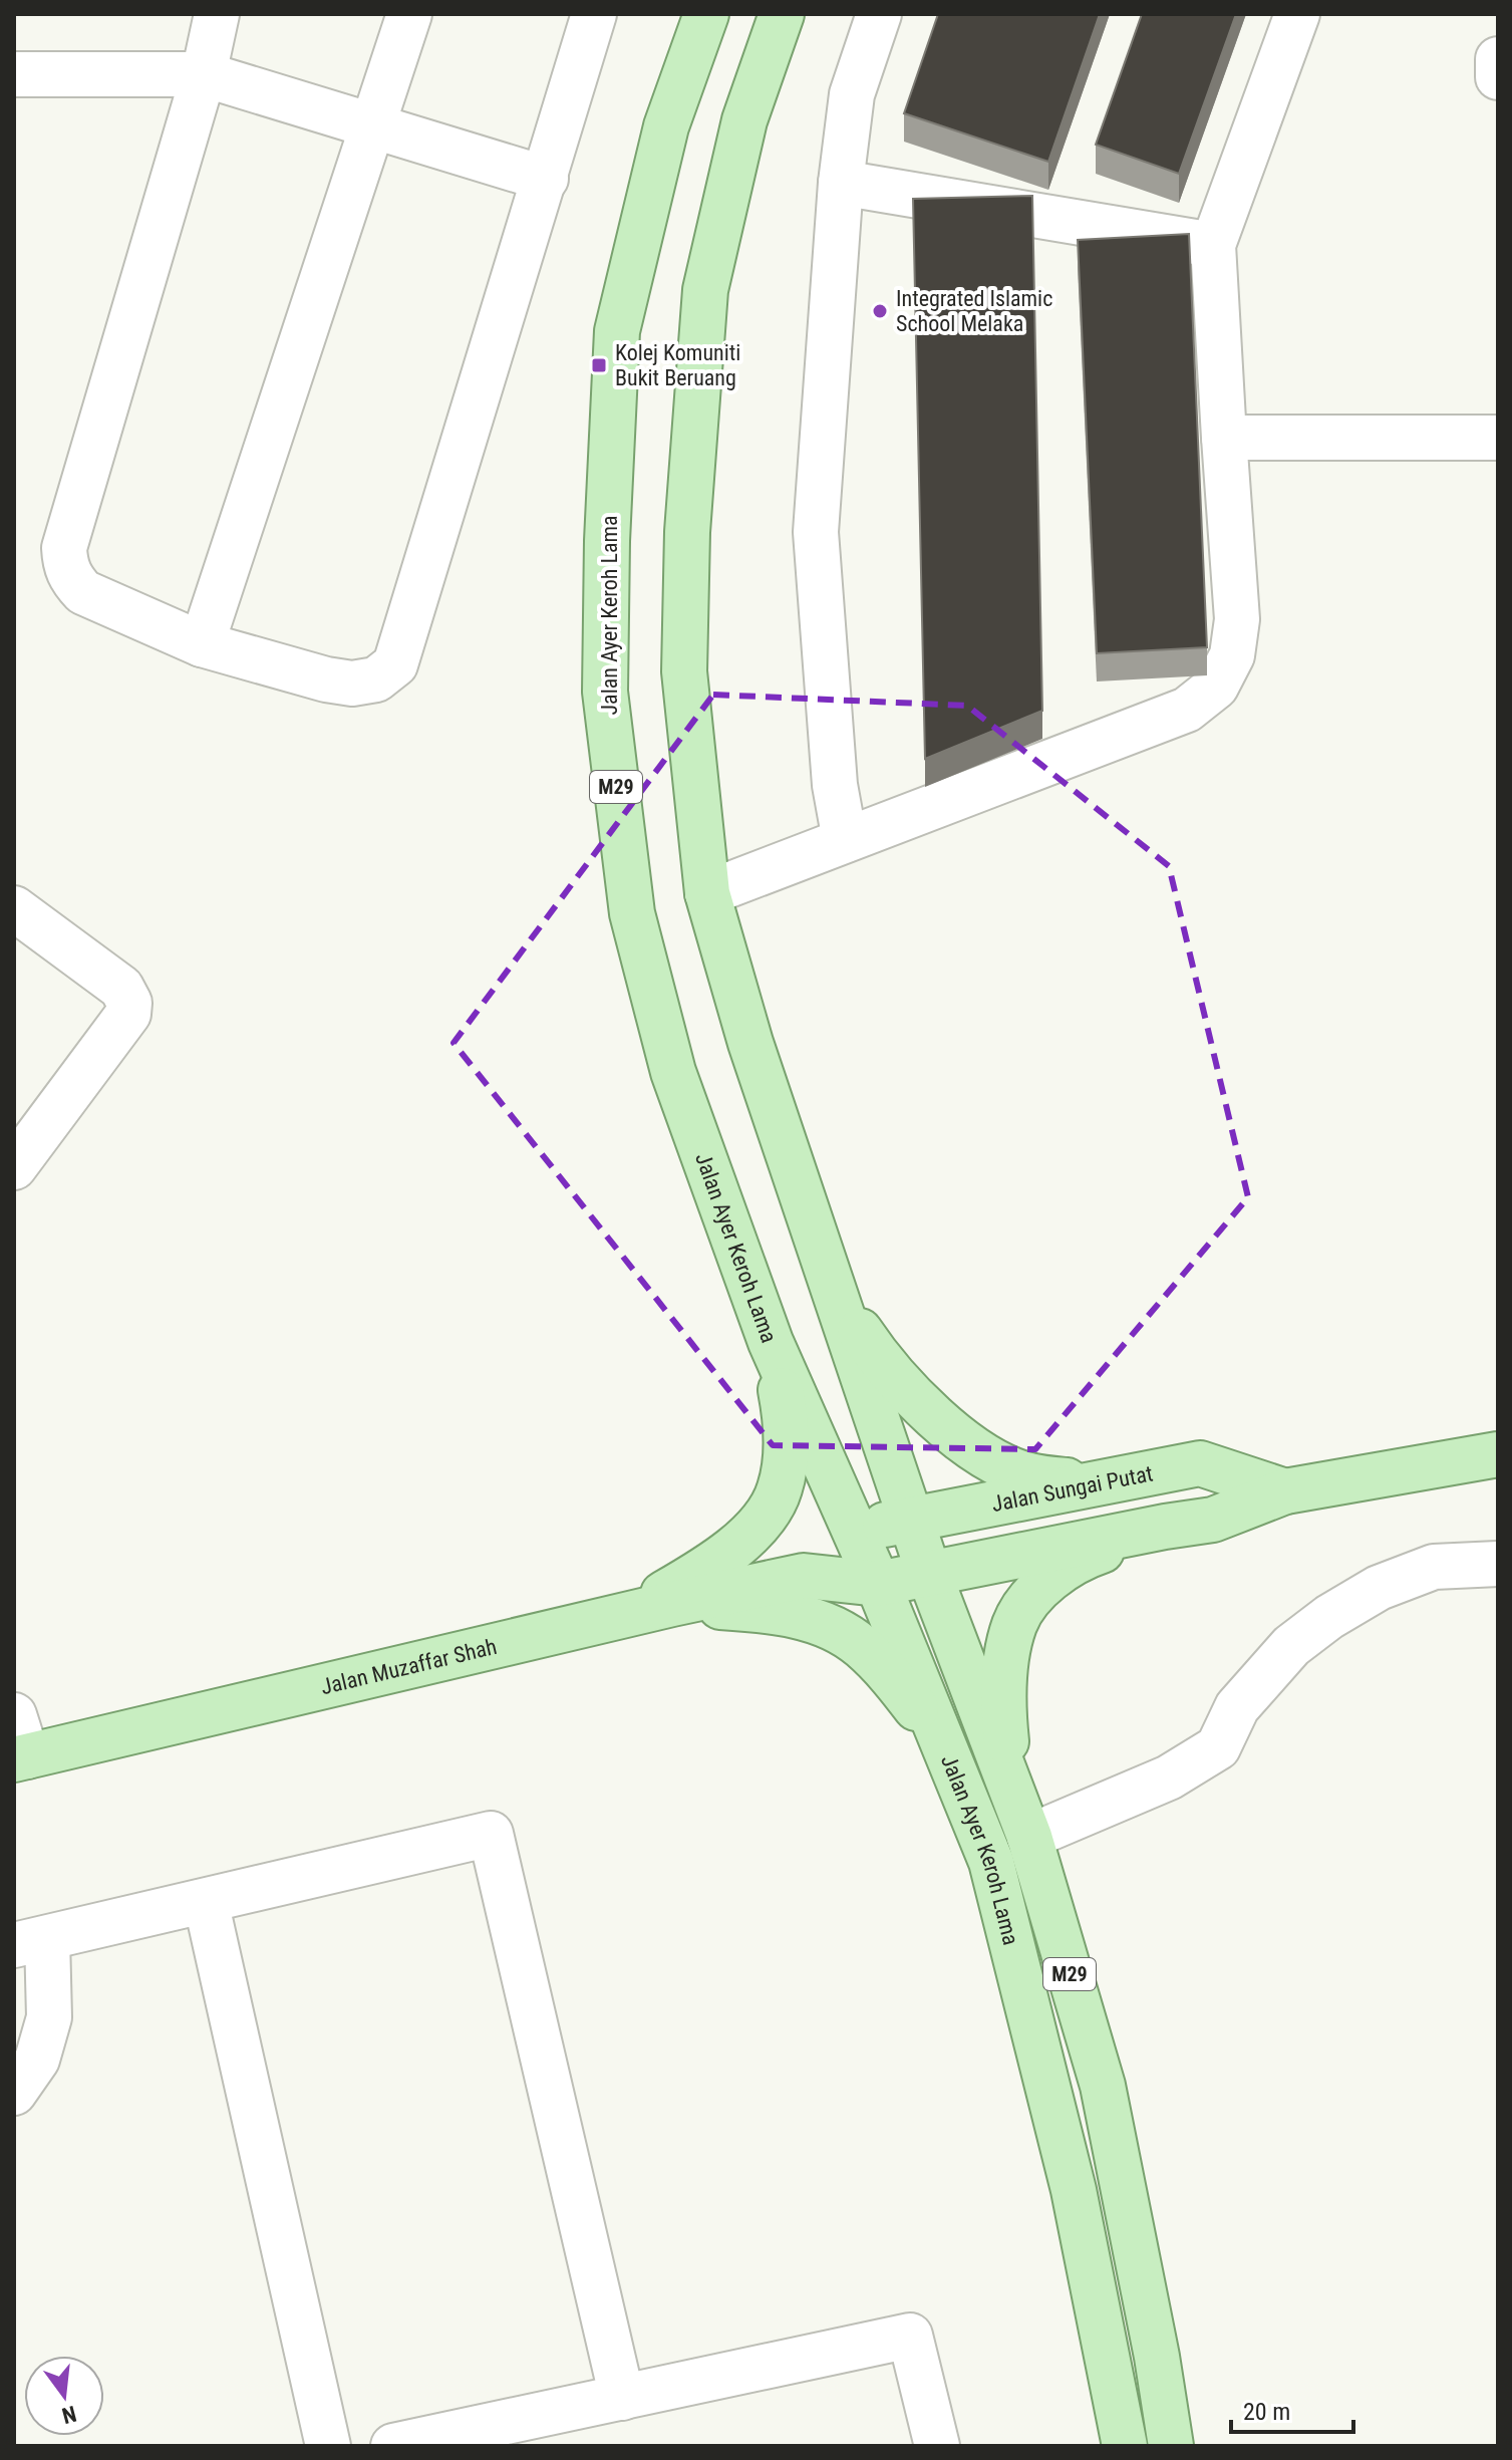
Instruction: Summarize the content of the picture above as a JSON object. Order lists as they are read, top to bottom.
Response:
{
  "streets": {
    "main road": [
      "Jalan Ayer Keroh Lama",
      "M29",
      "Jalan Sungai Putat",
      "Jalan Muzaffar Shah"
    ]
  },
  "crossings": [
    ["Jalan Ayer Keroh Lama", "Jalan Sungai Putat"],
    ["Jalan Ayer Keroh Lama", "Jalan Muzaffar Shah"],
    ["Jalan Sungai Putat", "Jalan Muzaffar Shah"]
  ],
  "places": {
    "other": ["Integrated Islamic School Melaka"],
    "transit": ["Kolej Komuniti Bukit Beruang"]
  },
  "scale_bar": "20 m",
  "north": "bottom"
}
